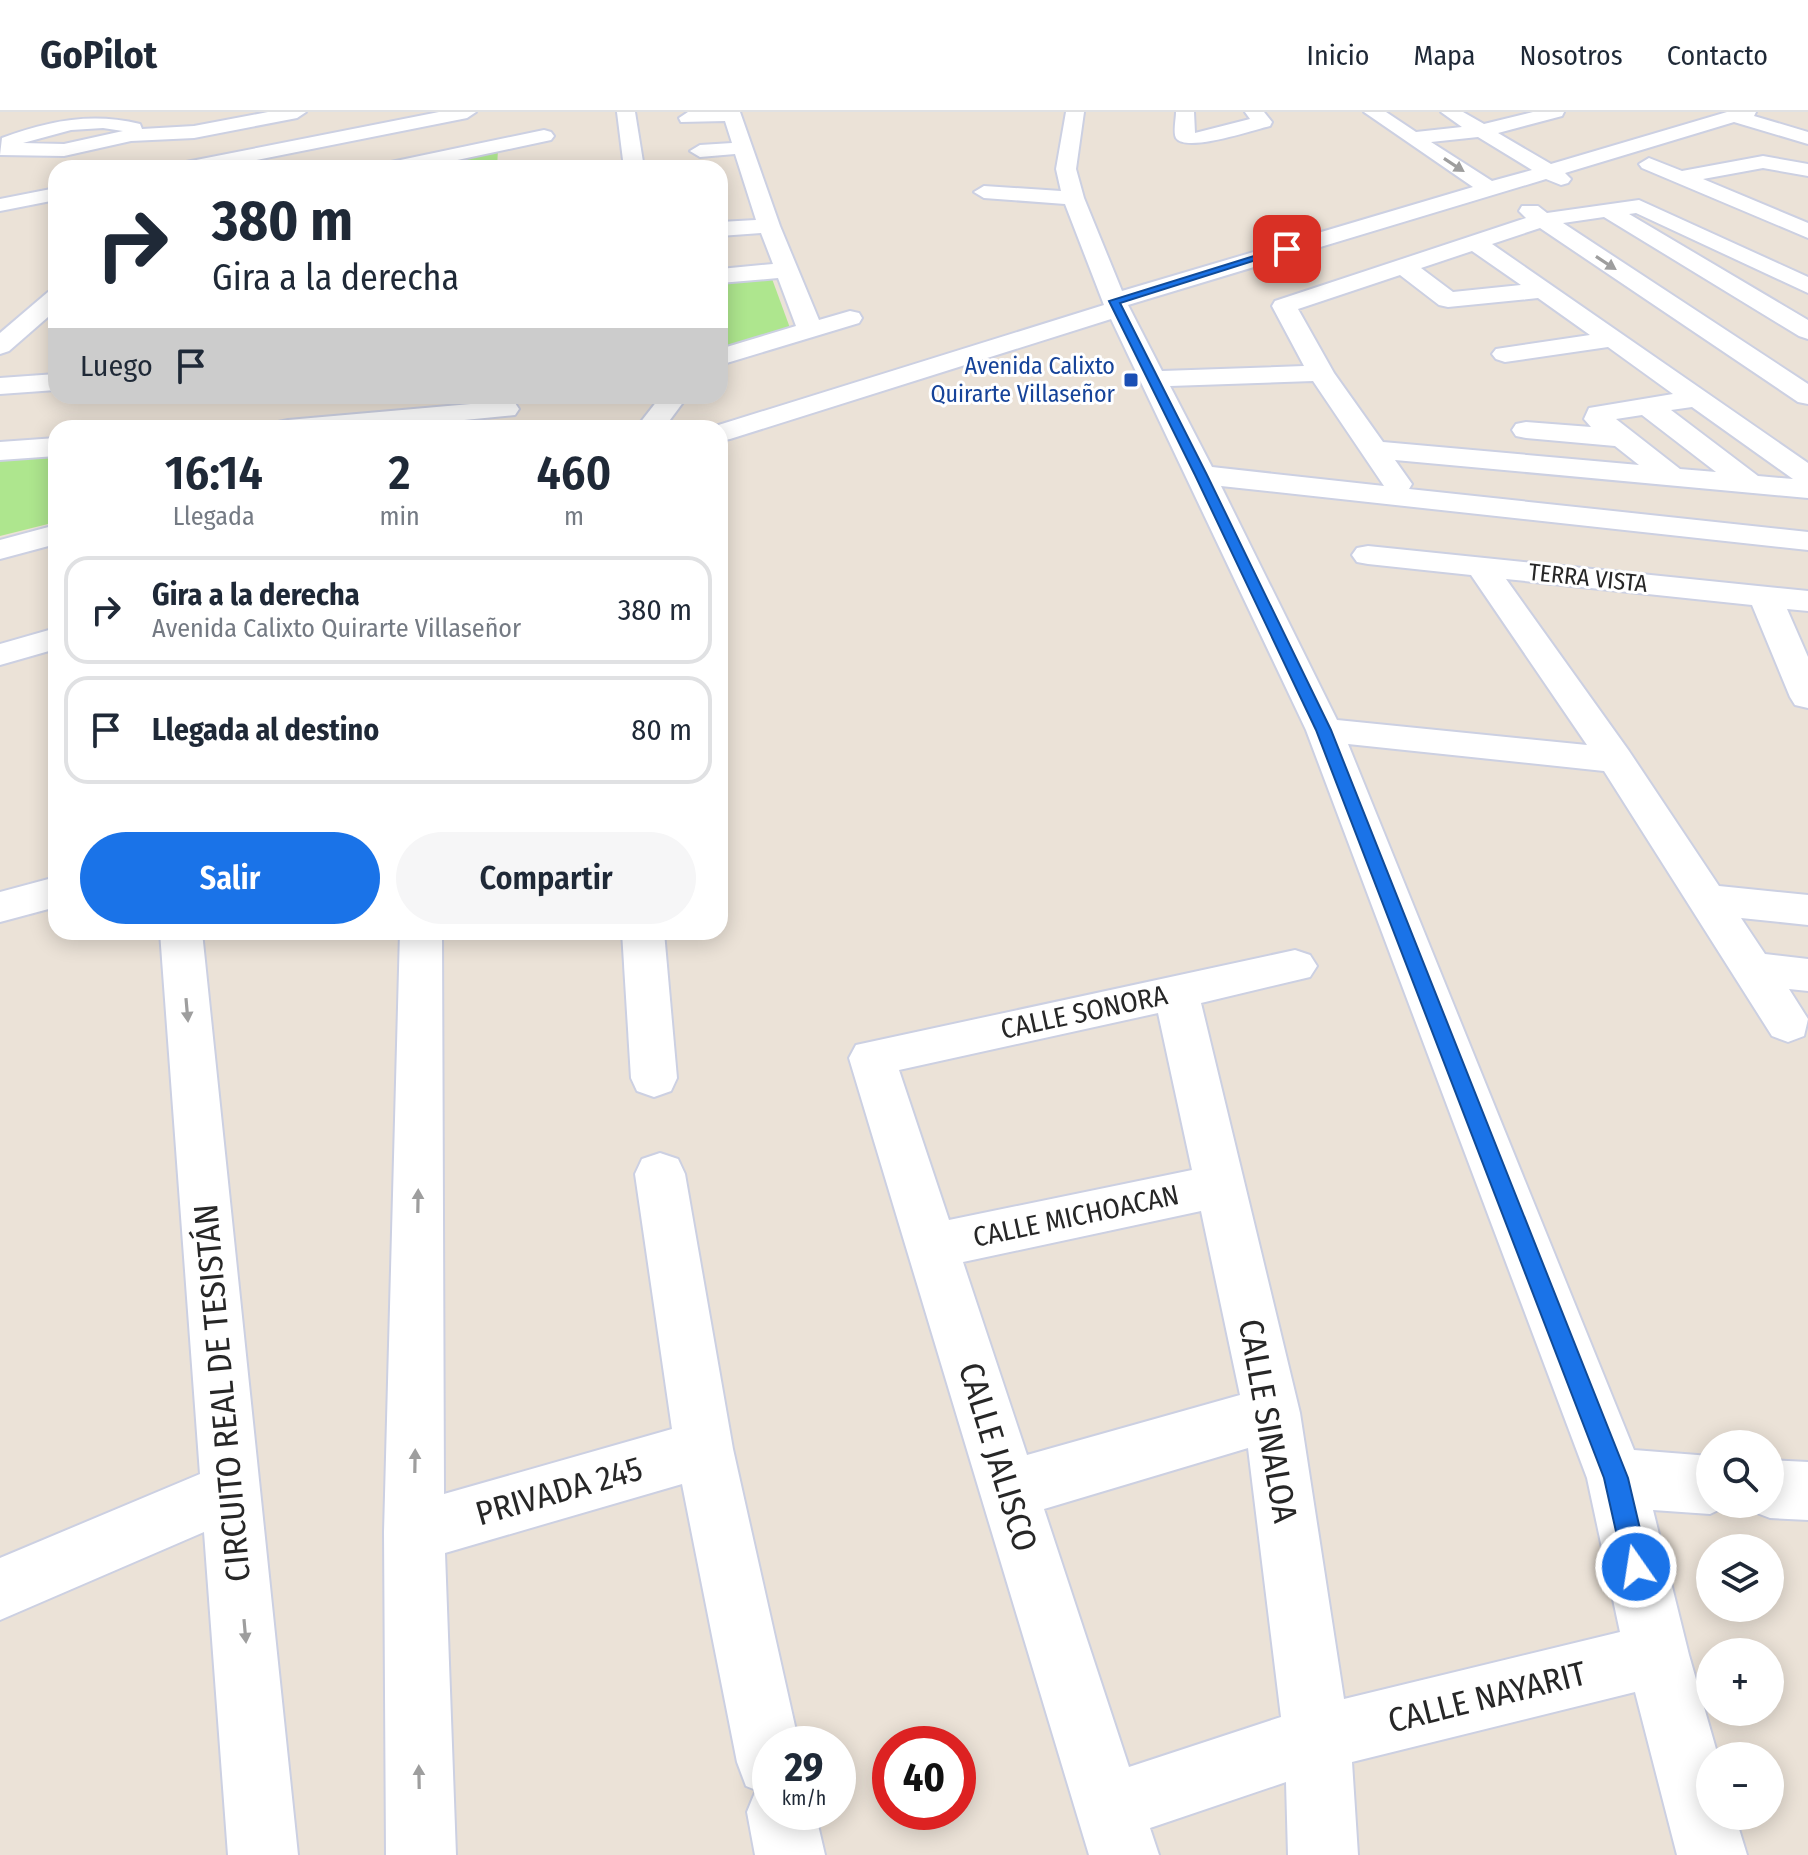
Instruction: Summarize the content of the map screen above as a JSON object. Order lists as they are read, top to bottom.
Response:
{
  "streets": {
    "street": [
      "TERRA VISTA",
      "CALLE SONORA",
      "CALLE MICHOACAN",
      "CIRCUITO REAL DE TESISTÁN",
      "CALLE SINALOA",
      "CALLE JALISCO",
      "PRIVADA 245",
      "CALLE NAYARIT"
    ]
  },
  "crossings": [
    ["CALLE SONORA", "CALLE SINALOA"],
    ["CALLE SONORA", "CALLE JALISCO"],
    ["CALLE MICHOACAN", "CALLE SINALOA"],
    ["CALLE MICHOACAN", "CALLE JALISCO"],
    ["CALLE SINALOA", "CALLE NAYARIT"],
    ["CALLE JALISCO", "CALLE NAYARIT"]
  ],
  "places": {
    "transit": ["Avenida Calixto Quirarte Villaseñor"]
  },
  "page": {
    "header": "GoPilot",
    "nav": [
      "Inicio",
      "Mapa",
      "Nosotros",
      "Contacto"
    ],
    "turn": ["380 m", "Gira a la derecha"],
    "then": "Luego",
    "eta": [
      "16:14",
      "Llegada",
      "2",
      "min",
      "460",
      "m"
    ],
    "list": [
      {
        "name": "Gira a la derecha",
        "note": "Avenida Calixto Quirarte Villaseñor",
        "value": "380 m"
      },
      {
        "name": "Llegada al destino",
        "value": "80 m"
      }
    ],
    "buttons": ["Salir", "Compartir"],
    "map_buttons": ["+", "−"],
    "speed": "29 km/h",
    "limit": "40"
  }
}
